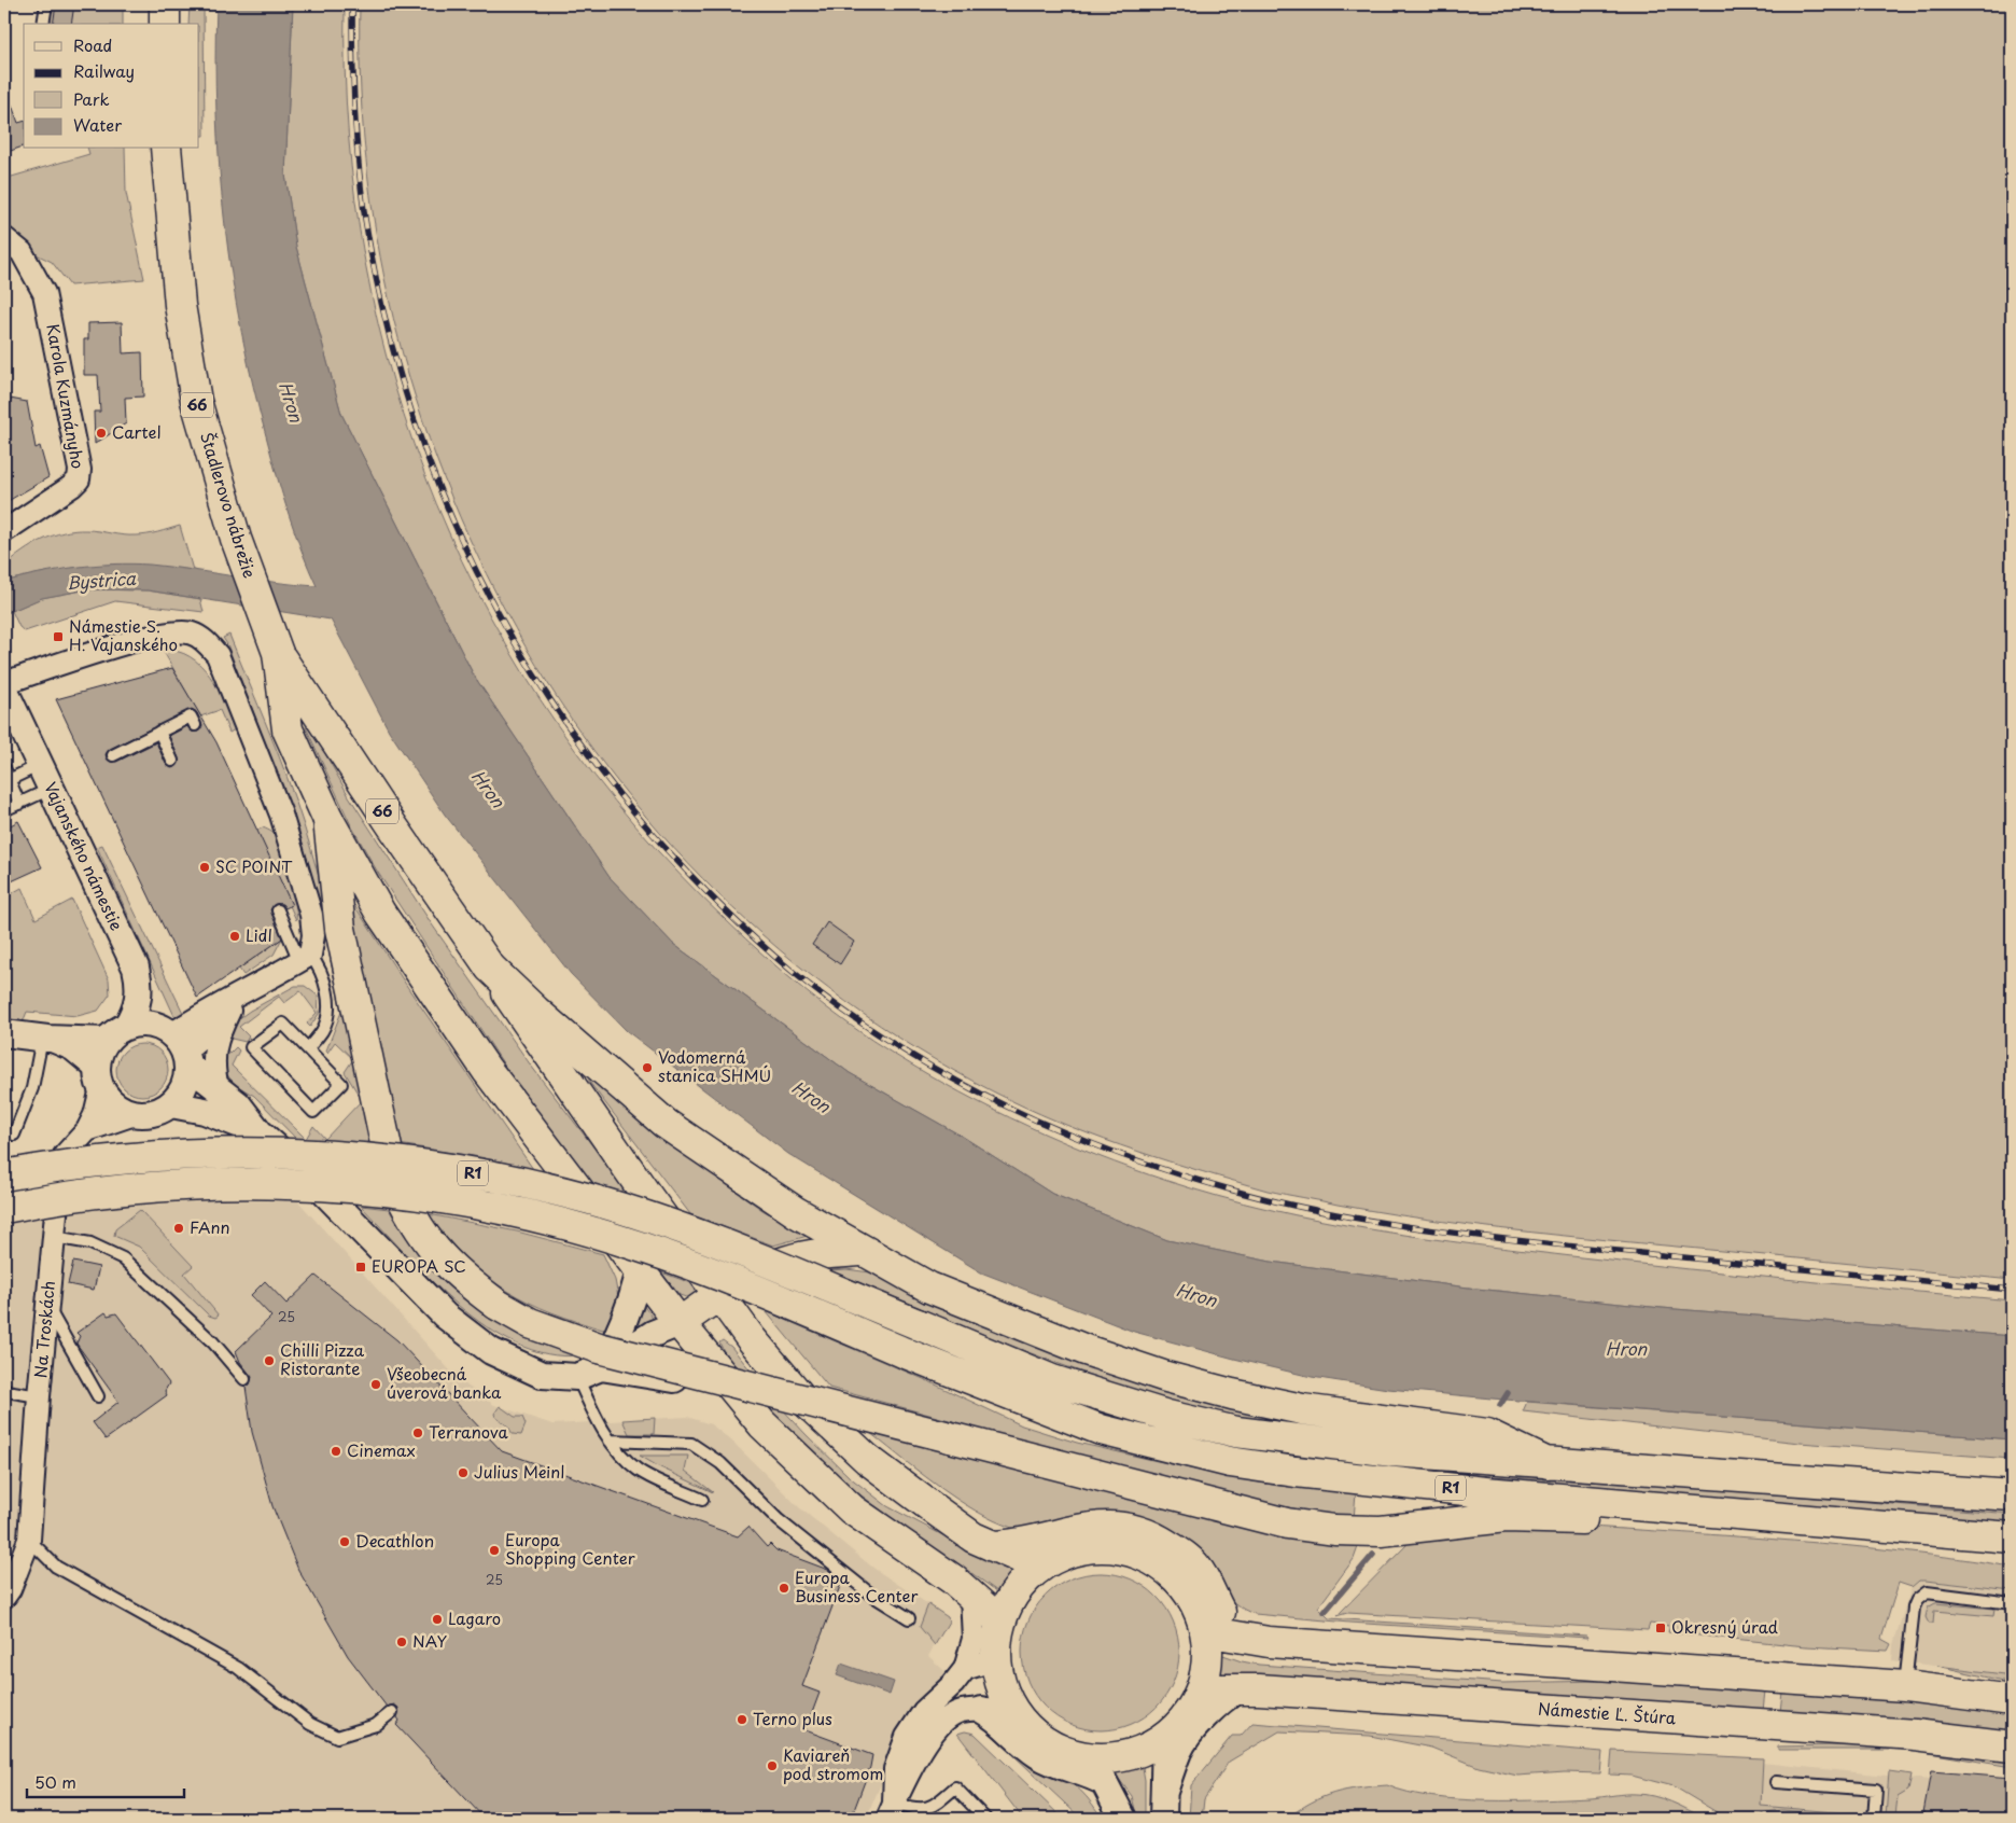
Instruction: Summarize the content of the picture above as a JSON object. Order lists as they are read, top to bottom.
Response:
{
  "streets": {
    "main road": [
      "66",
      "Štadlerovo nábrežie",
      "R1",
      "Námestie Ľ. Štúra"
    ],
    "street": ["Karola Kuzmányho", "Vajanského námestie", "Na Troskách"]
  },
  "crossings": [
    ["66", "Štadlerovo nábrežie"],
    ["Vajanského námestie", "Na Troskách"]
  ],
  "water": ["Hron", "Bystrica"],
  "places": {
    "other": [
      "Cartel",
      "SC POINT",
      "Lidl",
      "Vodomerná stanica SHMÚ",
      "FAnn",
      "Chilli Pizza Ristorante",
      "Všeobecná úverová banka",
      "Terranova",
      "Cinemax",
      "Julius Meinl",
      "Decathlon",
      "Europa Shopping Center",
      "Europa Business Center",
      "Lagaro",
      "NAY",
      "Terno plus",
      "Kaviareň pod stromom"
    ],
    "transit": ["Námestie S. H. Vajanského", "EUROPA SC", "Okresný úrad"]
  },
  "house_numbers": ["25", "25"],
  "legend": [
    "Road",
    "Railway",
    "Park",
    "Water"
  ],
  "scale_bar": "50 m"
}
